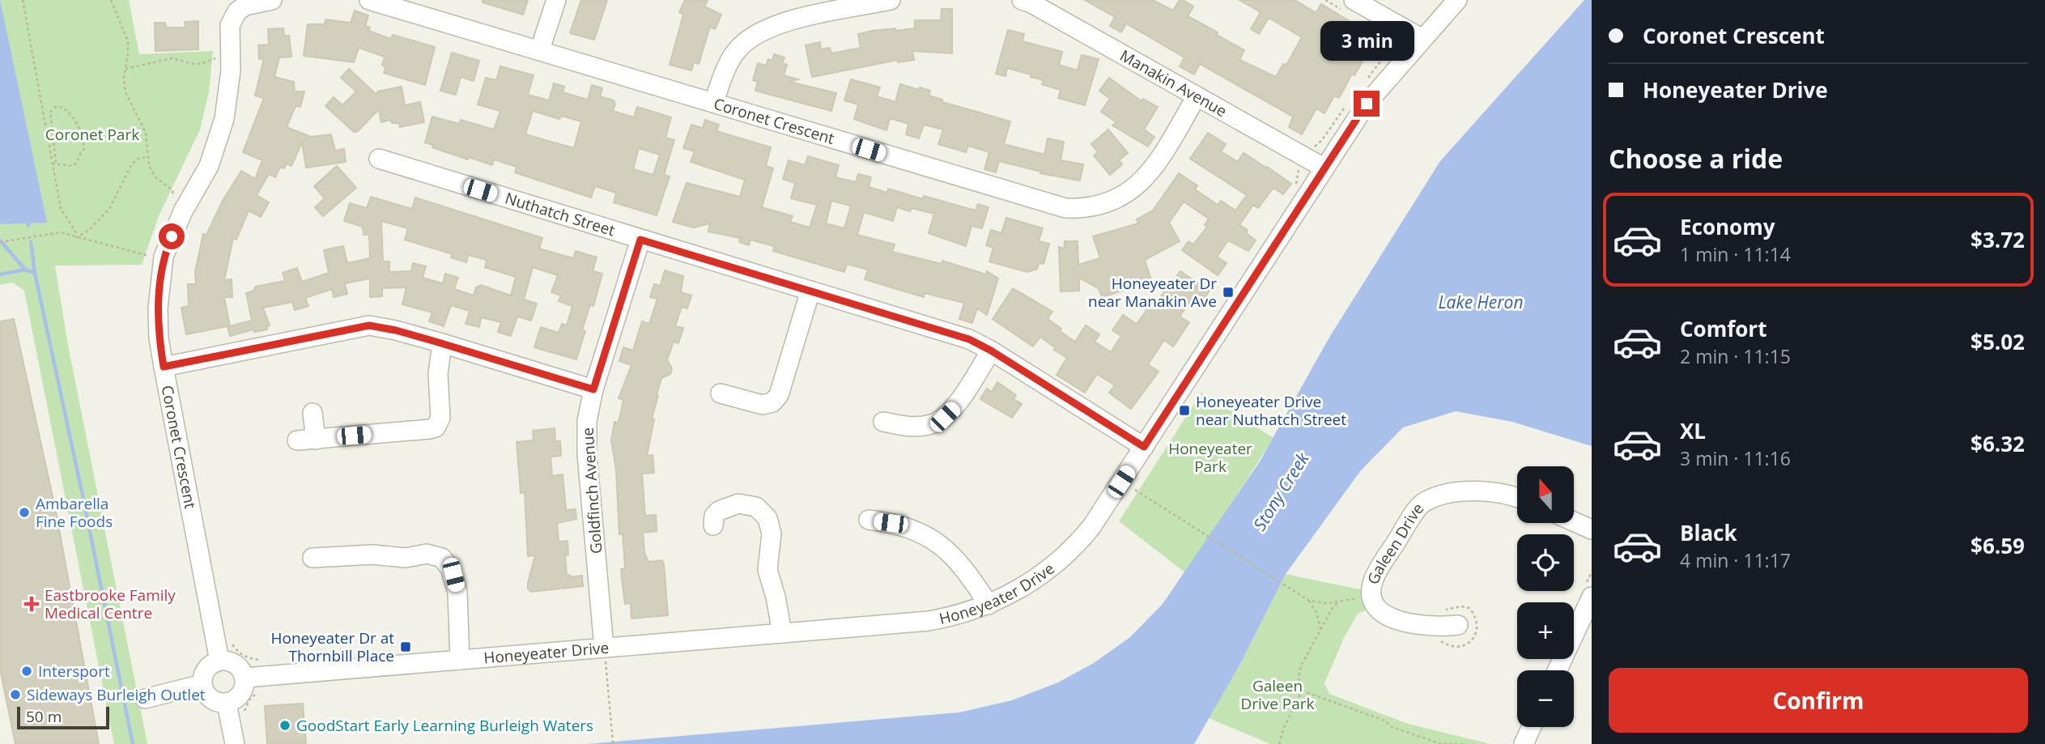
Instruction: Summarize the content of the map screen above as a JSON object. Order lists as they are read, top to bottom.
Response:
{
  "streets": {
    "street": [
      "Manakin Avenue",
      "Coronet Crescent",
      "Nuthatch Street",
      "Goldfinch Avenue",
      "Galeen Drive",
      "Honeyeater Drive"
    ]
  },
  "crossings": [
    ["Manakin Avenue", "Coronet Crescent"],
    ["Manakin Avenue", "Honeyeater Drive"],
    ["Coronet Crescent", "Honeyeater Drive"],
    ["Nuthatch Street", "Goldfinch Avenue"],
    ["Nuthatch Street", "Honeyeater Drive"],
    ["Goldfinch Avenue", "Honeyeater Drive"]
  ],
  "water": ["Lake Heron", "Stony Creek"],
  "parks": ["Coronet Park", "Honeyeater Park", "Galeen Drive Park"],
  "places": {
    "transit": ["Honeyeater Dr near Manakin Ave", "Honeyeater Drive near Nuthatch Street", "Honeyeater Dr at Thornbill Place"],
    "other": [
      "Ambarella Fine Foods",
      "Intersport",
      "Sideways Burleigh Outlet",
      "GoodStart Early Learning Burleigh Waters"
    ],
    "health": ["Eastbrooke Family Medical Centre"]
  },
  "scale_bar": "50 m",
  "north": "top",
  "page": {
    "banner": ["Coronet Crescent", "Honeyeater Drive"],
    "bubble": "3 min",
    "heading": "Choose a ride",
    "list": [
      {
        "name": "Economy",
        "note": "1 min · 11:14",
        "value": "$3.72"
      },
      {
        "name": "Comfort",
        "note": "2 min · 11:15",
        "value": "$5.02"
      },
      {
        "name": "XL",
        "note": "3 min · 11:16",
        "value": "$6.32"
      },
      {
        "name": "Black",
        "note": "4 min · 11:17",
        "value": "$6.59"
      }
    ],
    "map_buttons": ["+", "−"],
    "buttons": "Confirm",
    "scale": "50 m"
  }
}
